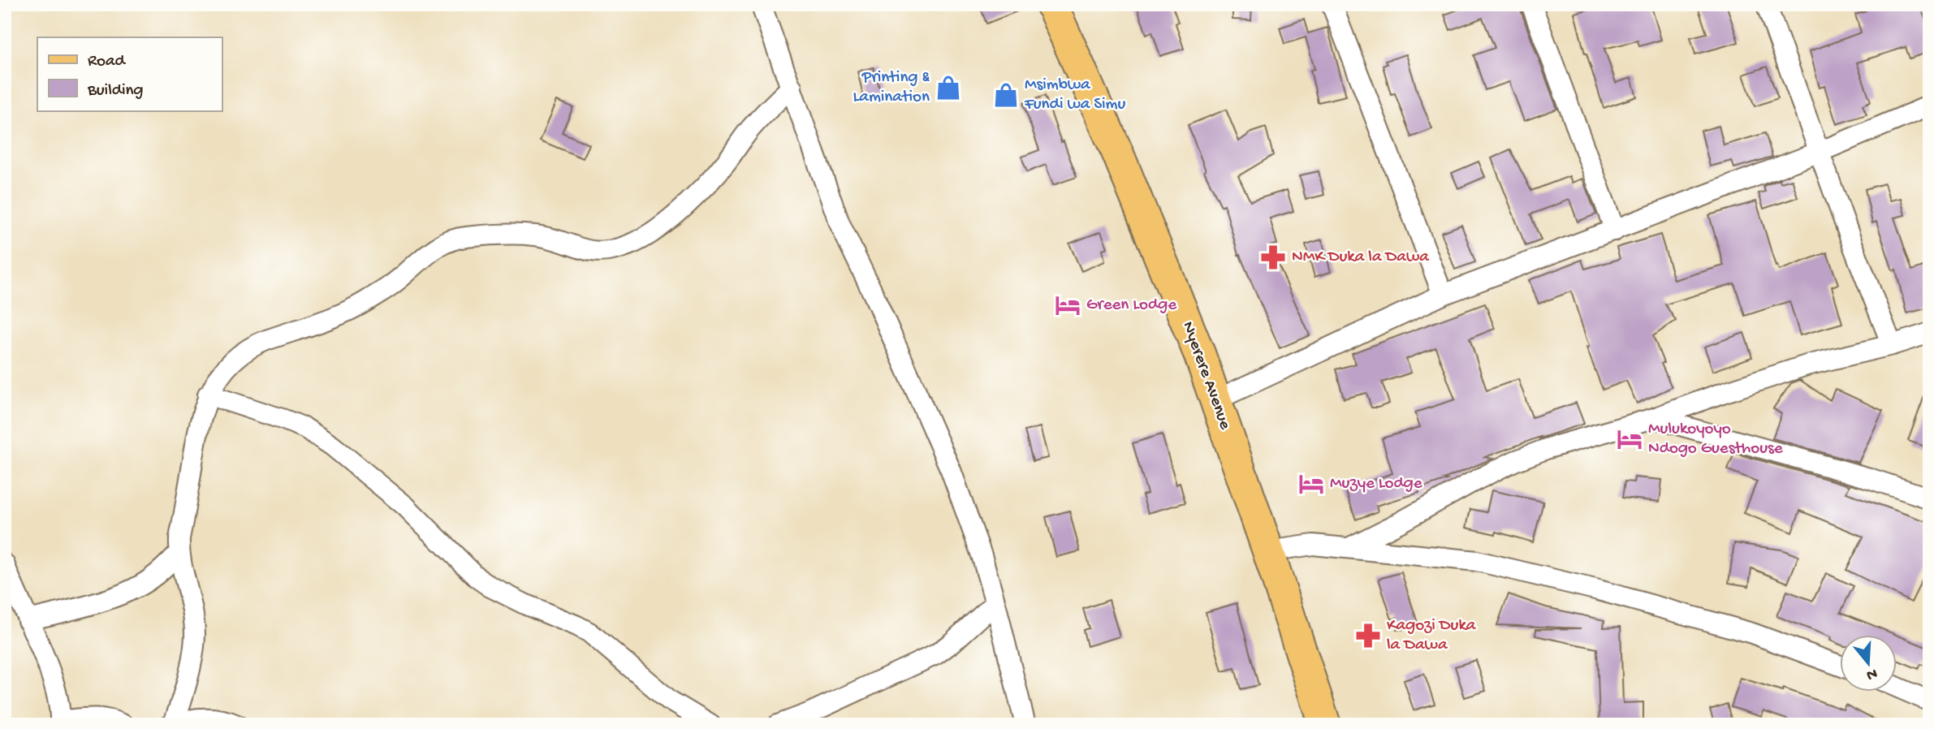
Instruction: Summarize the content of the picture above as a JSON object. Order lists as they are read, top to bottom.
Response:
{
  "streets": {
    "main road": ["Nyerere Avenue"]
  },
  "places": {
    "shop": ["Printing & Lamination", "Msimbwa Fundi wa Simu"],
    "pharmacy": ["NMK Duka la Dawa", "Kagozi Duka la Dawa"],
    "hotel": ["Green Lodge", "Mulukoyoyo Ndogo Guesthouse", "Muzye Lodge"]
  },
  "legend": ["Road", "Building"],
  "north": "bottom"
}
